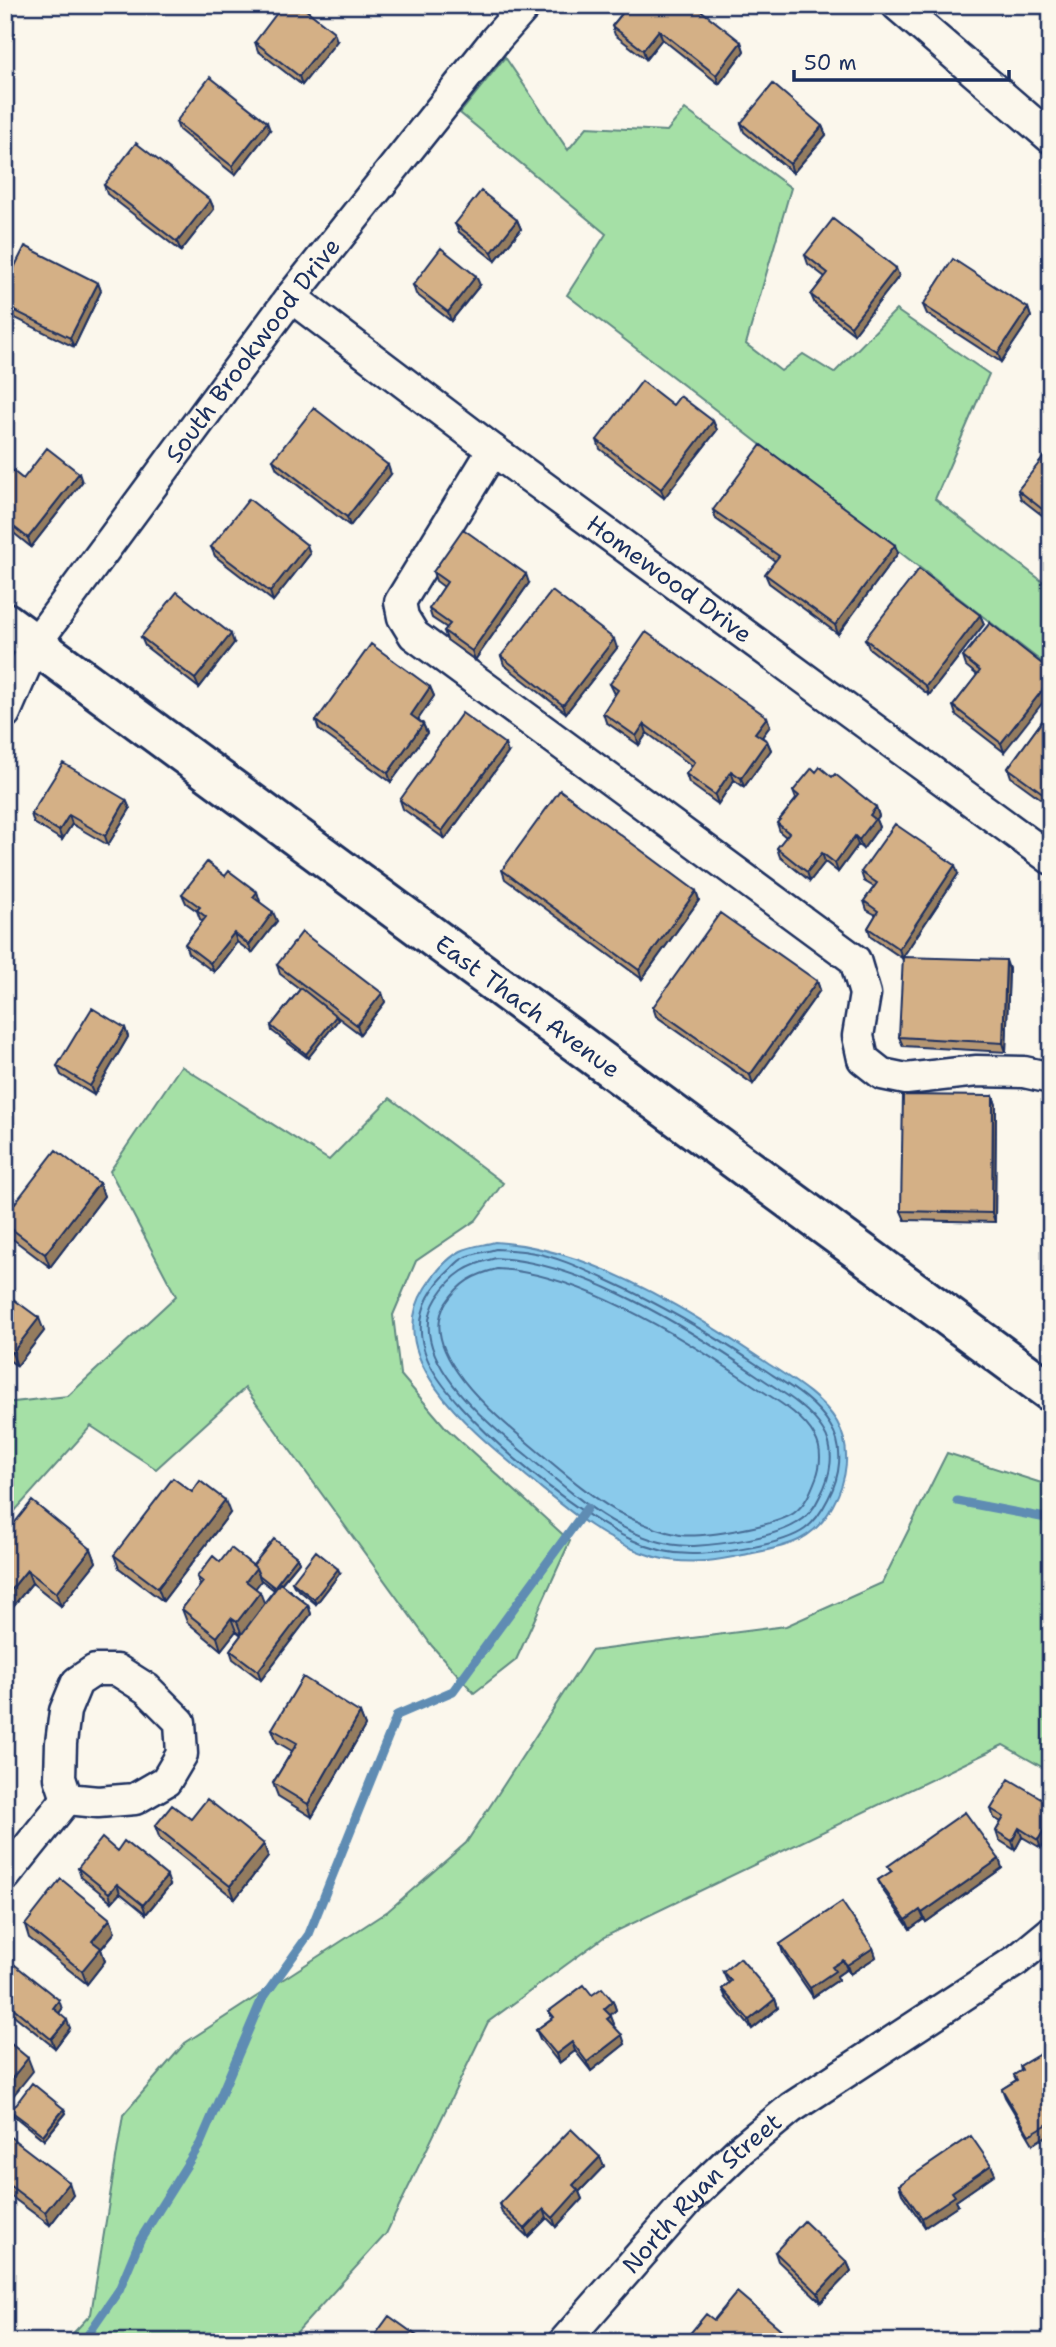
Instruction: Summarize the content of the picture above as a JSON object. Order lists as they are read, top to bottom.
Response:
{
  "streets": {
    "street": [
      "South Brookwood Drive",
      "Homewood Drive",
      "East Thach Avenue",
      "North Ryan Street"
    ]
  },
  "crossings": [
    ["South Brookwood Drive", "Homewood Drive"],
    ["South Brookwood Drive", "East Thach Avenue"]
  ],
  "scale_bar": "50 m"
}
